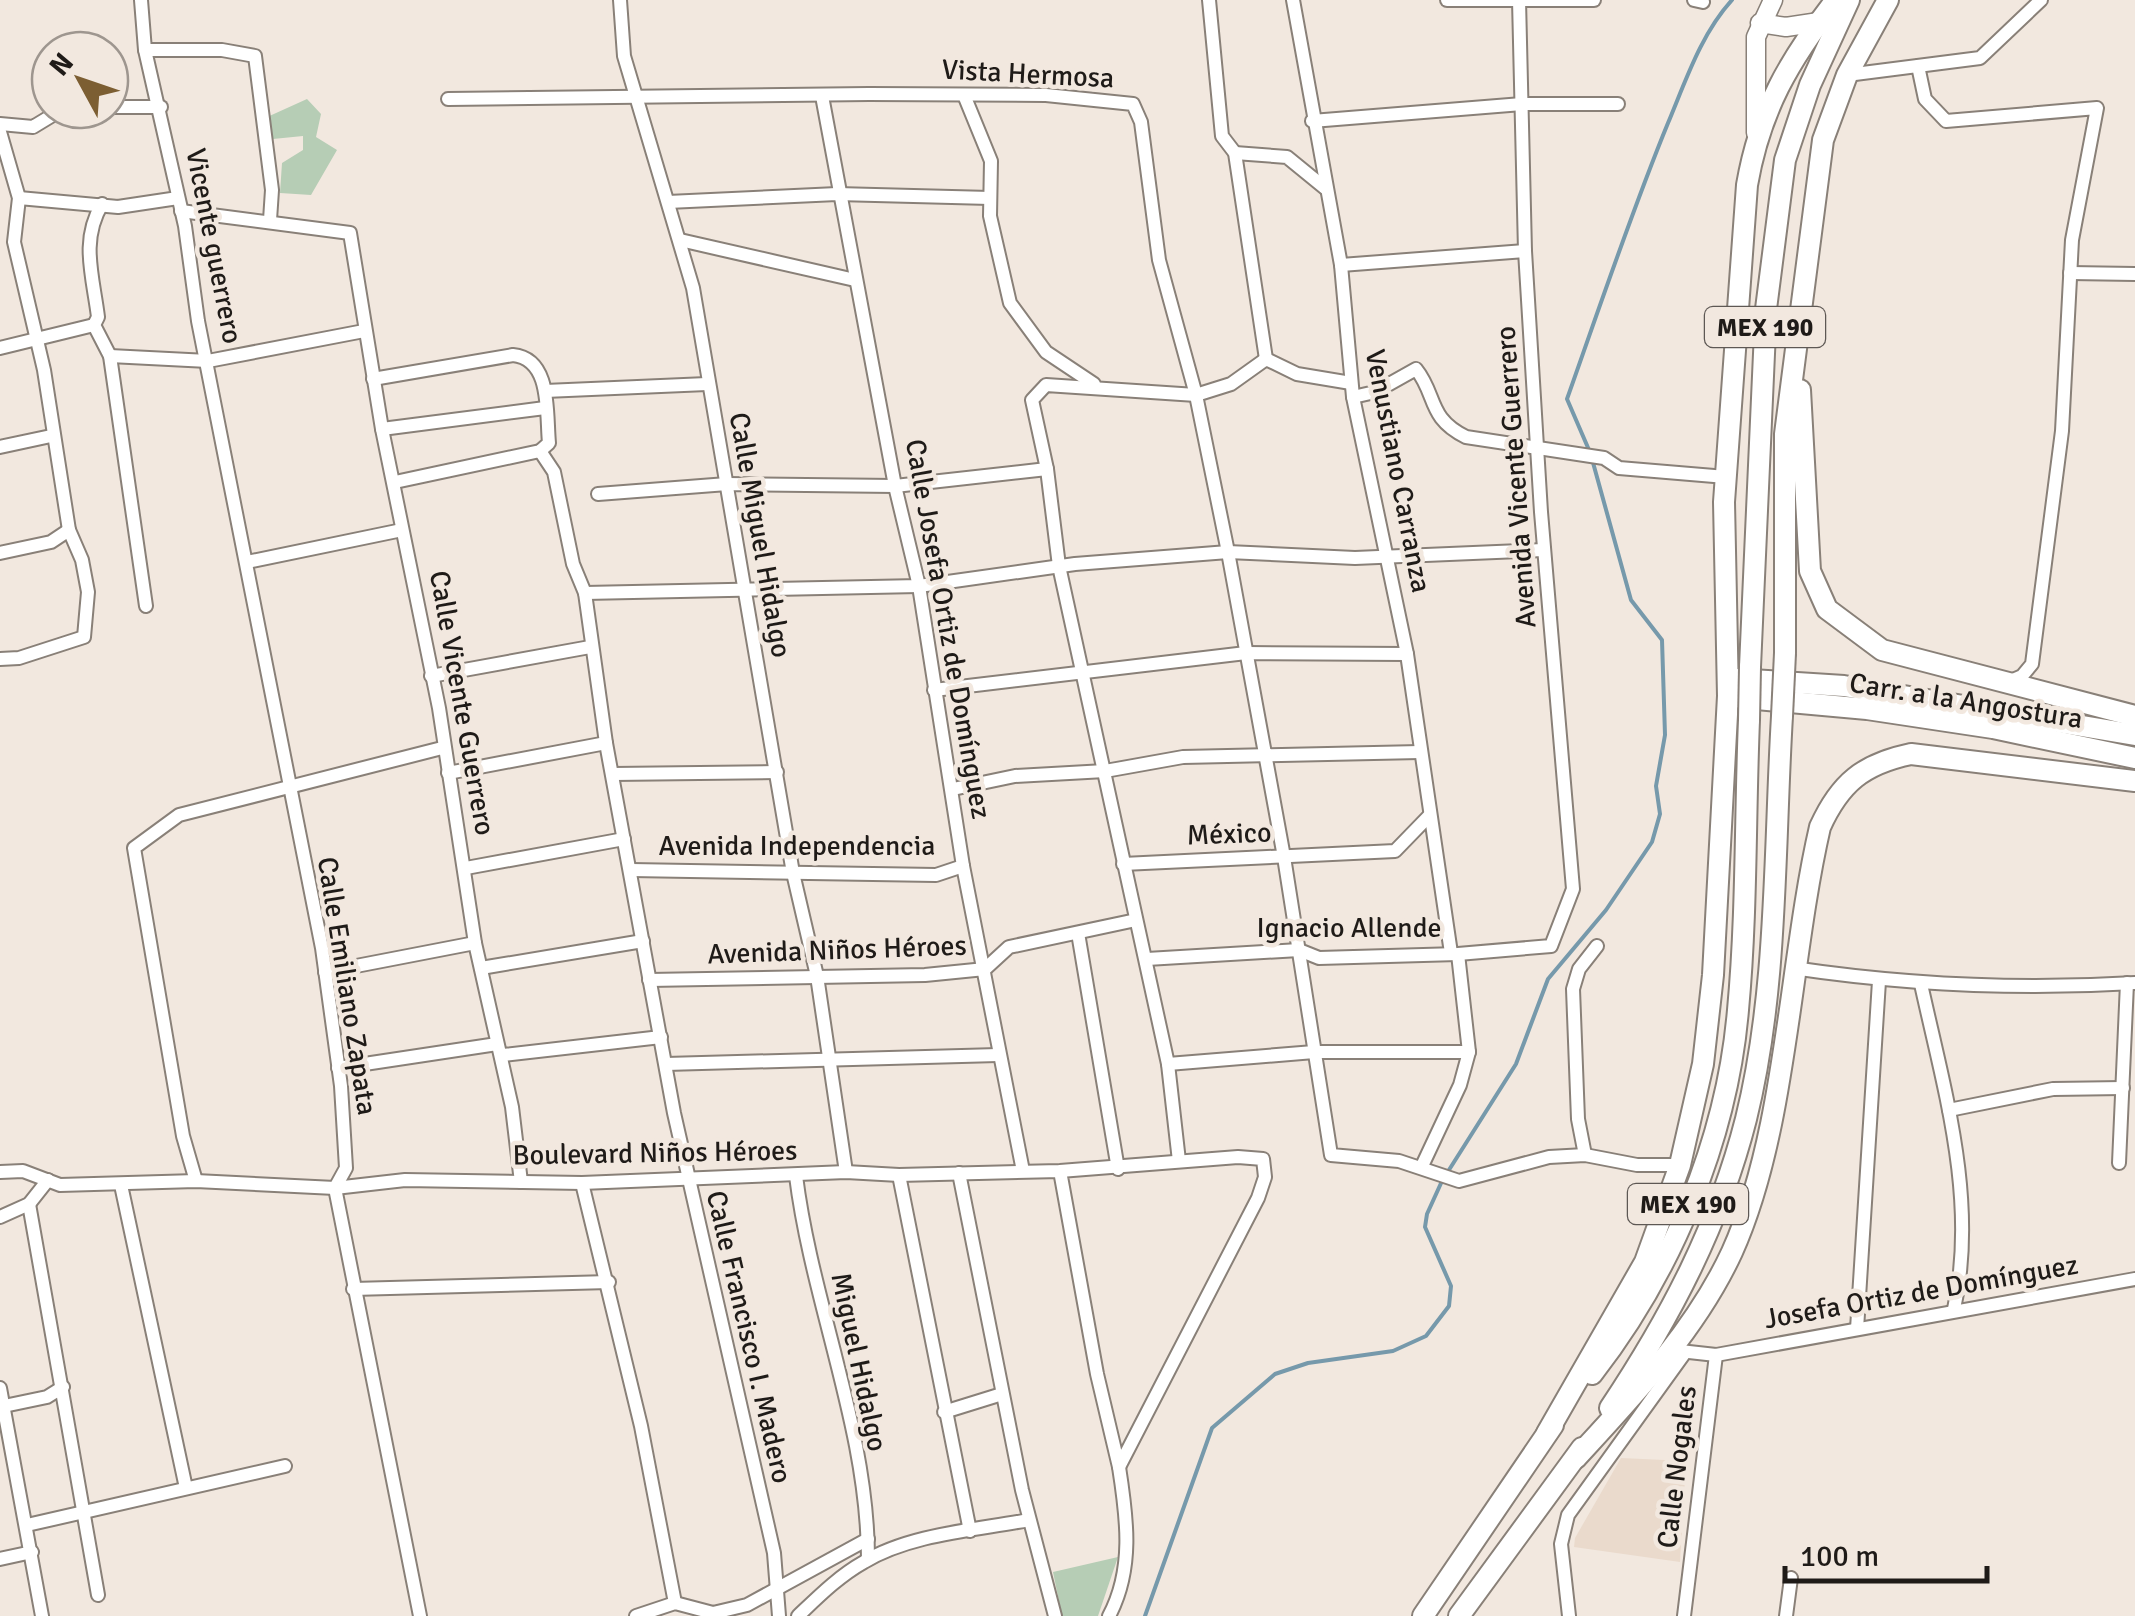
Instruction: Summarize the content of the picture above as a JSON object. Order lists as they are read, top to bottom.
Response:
{
  "streets": {
    "main road": ["MEX 190", "Carr. a la Angostura"],
    "street": [
      "Vista Hermosa",
      "Vicente guerrero",
      "Venustiano Carranza",
      "Avenida Vicente Guerrero",
      "Calle Miguel Hidalgo",
      "Calle Josefa Ortiz de Domínguez",
      "Calle Vicente Guerrero",
      "México",
      "Avenida Independencia",
      "Ignacio Allende",
      "Avenida Niños Héroes",
      "Calle Emiliano Zapata",
      "Boulevard Niños Héroes",
      "Josefa Ortiz de Domínguez",
      "Calle Francisco I. Madero",
      "Miguel Hidalgo",
      "Calle Nogales"
    ]
  },
  "crossings": [
    ["Vista Hermosa", "Calle Miguel Hidalgo"],
    ["Vista Hermosa", "Calle Josefa Ortiz de Domínguez"],
    ["Vicente guerrero", "Calle Vicente Guerrero"],
    ["Vicente guerrero", "Calle Emiliano Zapata"],
    ["Venustiano Carranza", "México"],
    ["Venustiano Carranza", "Ignacio Allende"],
    ["Avenida Vicente Guerrero", "Ignacio Allende"],
    ["Calle Miguel Hidalgo", "Avenida Independencia"],
    ["Calle Miguel Hidalgo", "Avenida Niños Héroes"],
    ["Calle Miguel Hidalgo", "Boulevard Niños Héroes"],
    ["Calle Josefa Ortiz de Domínguez", "Avenida Independencia"],
    ["Calle Josefa Ortiz de Domínguez", "Avenida Niños Héroes"],
    ["Calle Josefa Ortiz de Domínguez", "Boulevard Niños Héroes"],
    ["Calle Vicente Guerrero", "Boulevard Niños Héroes"],
    ["Avenida Independencia", "Calle Francisco I. Madero"],
    ["Avenida Niños Héroes", "Calle Francisco I. Madero"],
    ["Calle Emiliano Zapata", "Boulevard Niños Héroes"],
    ["Boulevard Niños Héroes", "Calle Francisco I. Madero"],
    ["Boulevard Niños Héroes", "Miguel Hidalgo"],
    ["Josefa Ortiz de Domínguez", "Calle Nogales"]
  ],
  "scale_bar": "100 m",
  "north": "top left"
}
